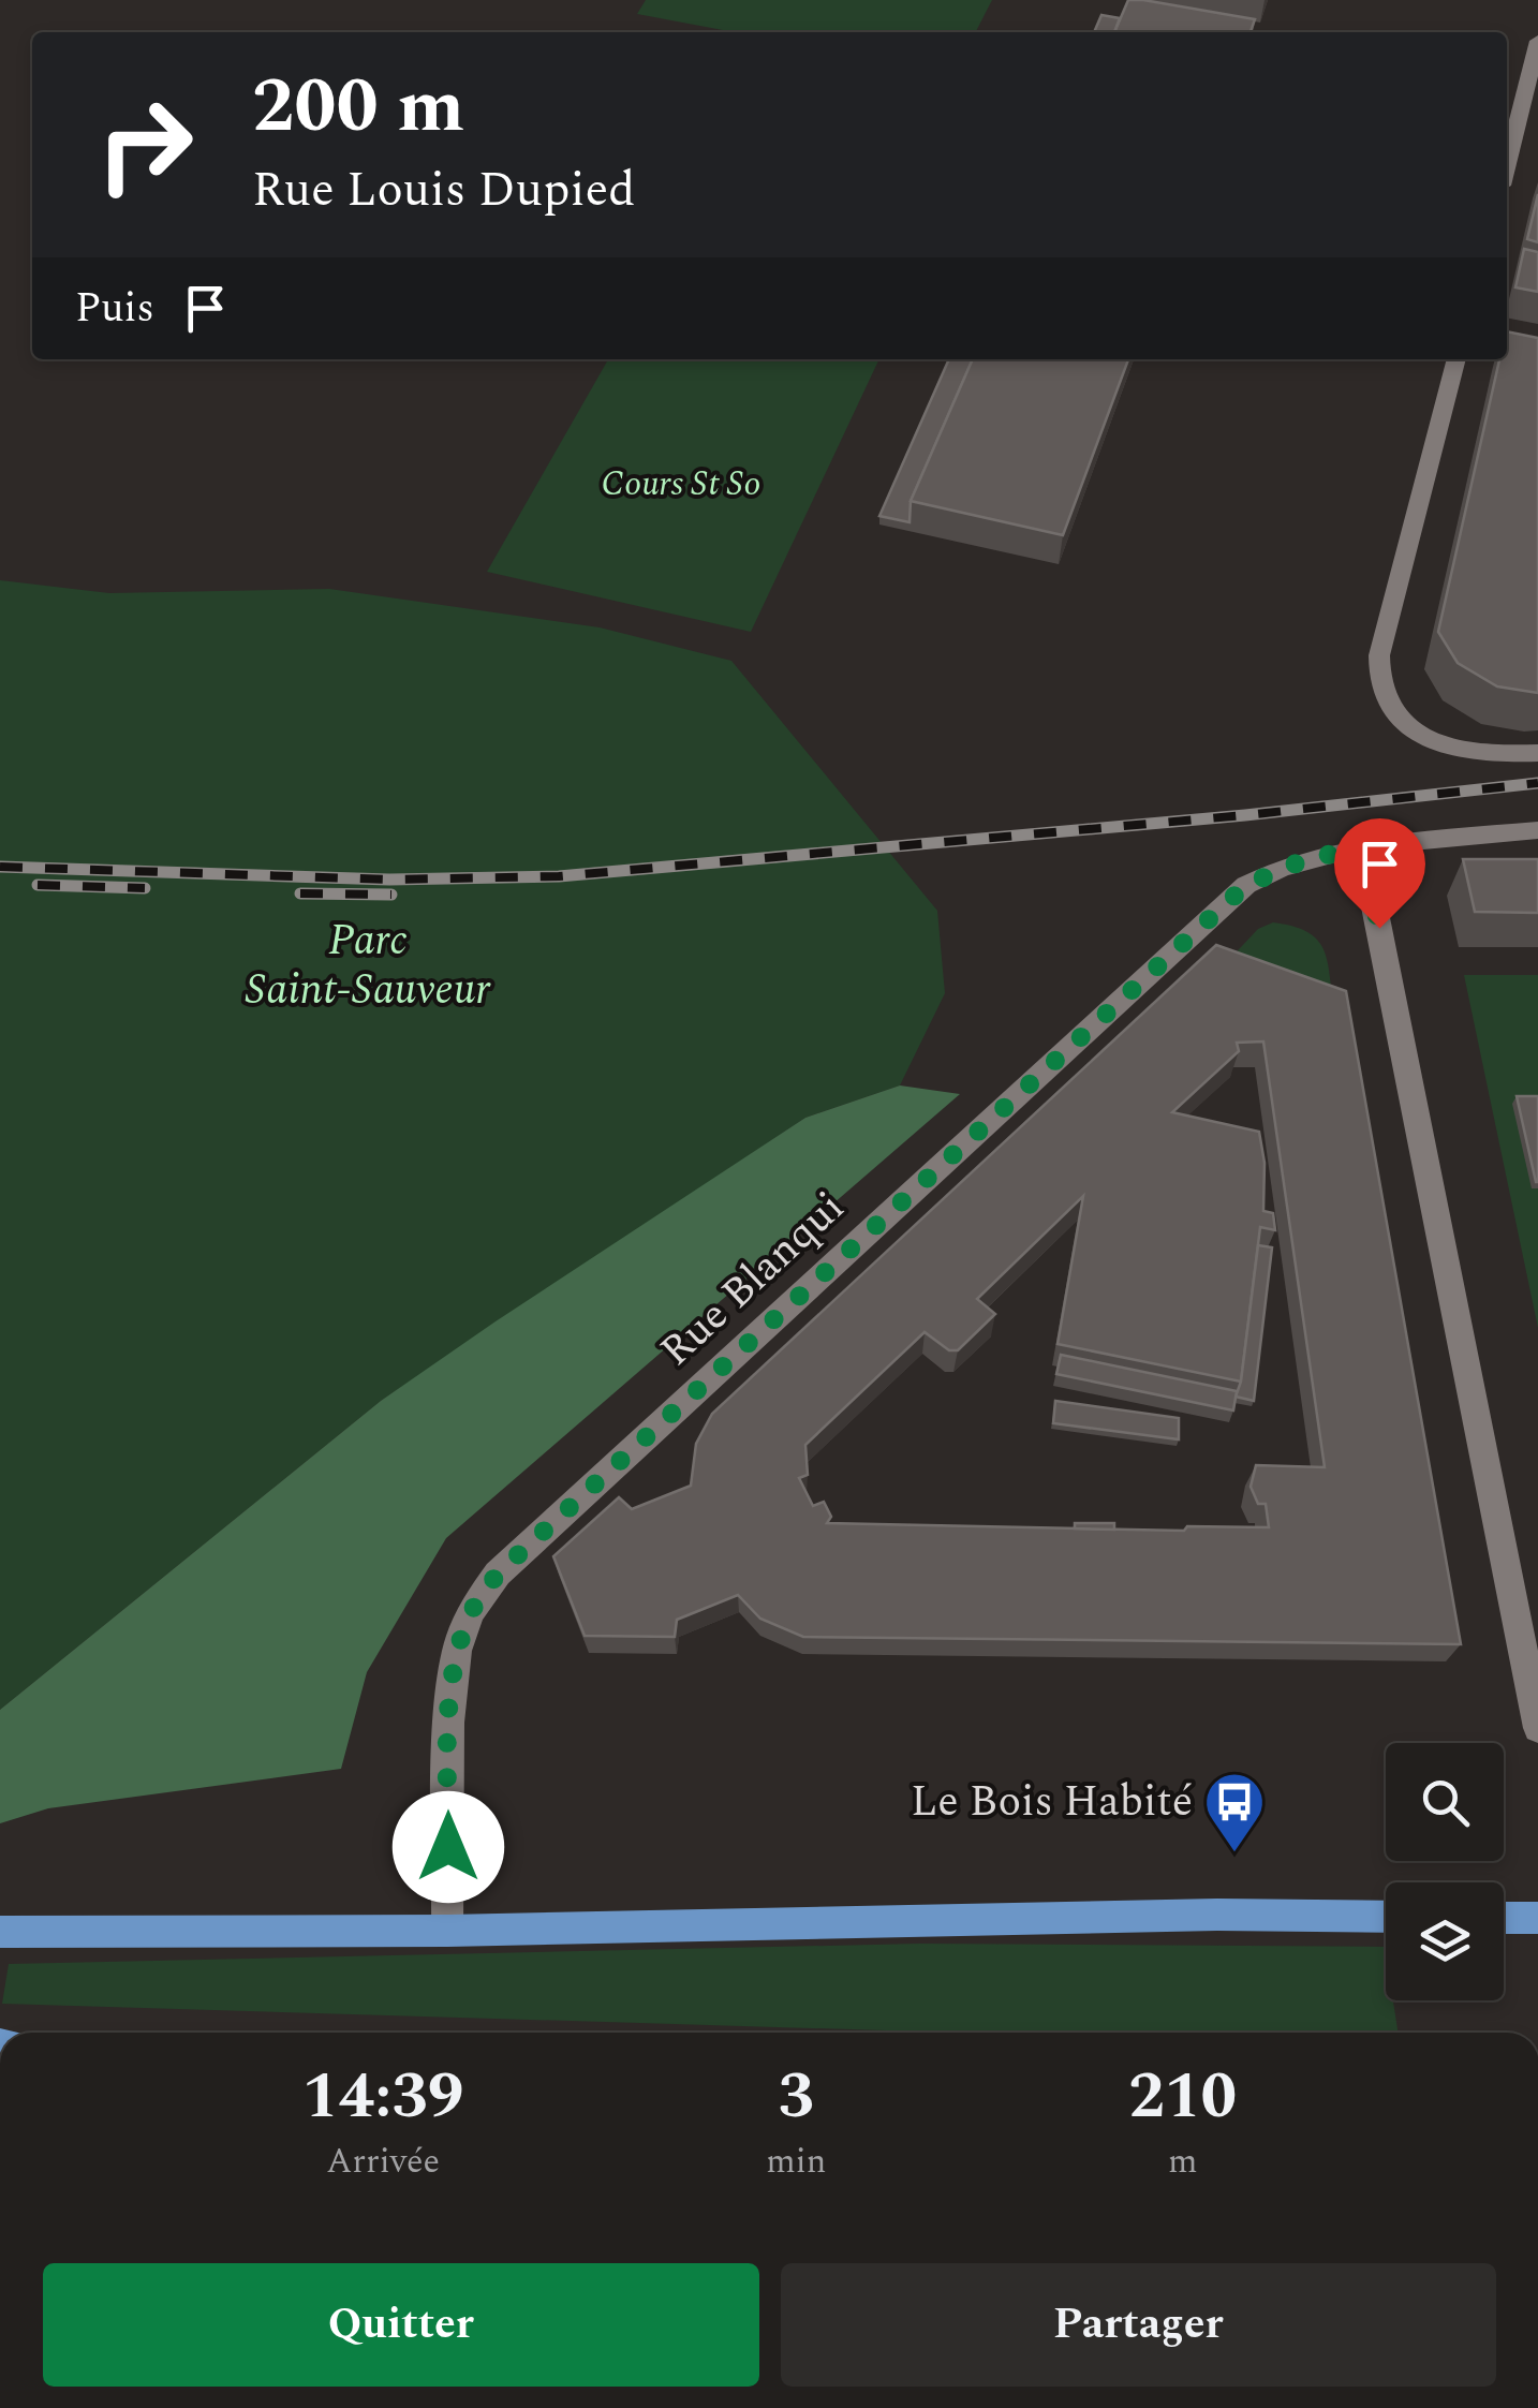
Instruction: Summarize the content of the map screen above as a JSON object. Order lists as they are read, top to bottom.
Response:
{
  "streets": {
    "street": ["Rue Blanqui"]
  },
  "parks": ["Cours St So", "Parc Saint-Sauveur"],
  "places": {
    "bus stop": ["Le Bois Habité"]
  },
  "page": {
    "turn": ["200 m", "Rue Louis Dupied"],
    "then": "Puis",
    "eta": [
      "14:39",
      "Arrivée",
      "3",
      "min",
      "210",
      "m"
    ],
    "buttons": ["Quitter", "Partager"]
  }
}
